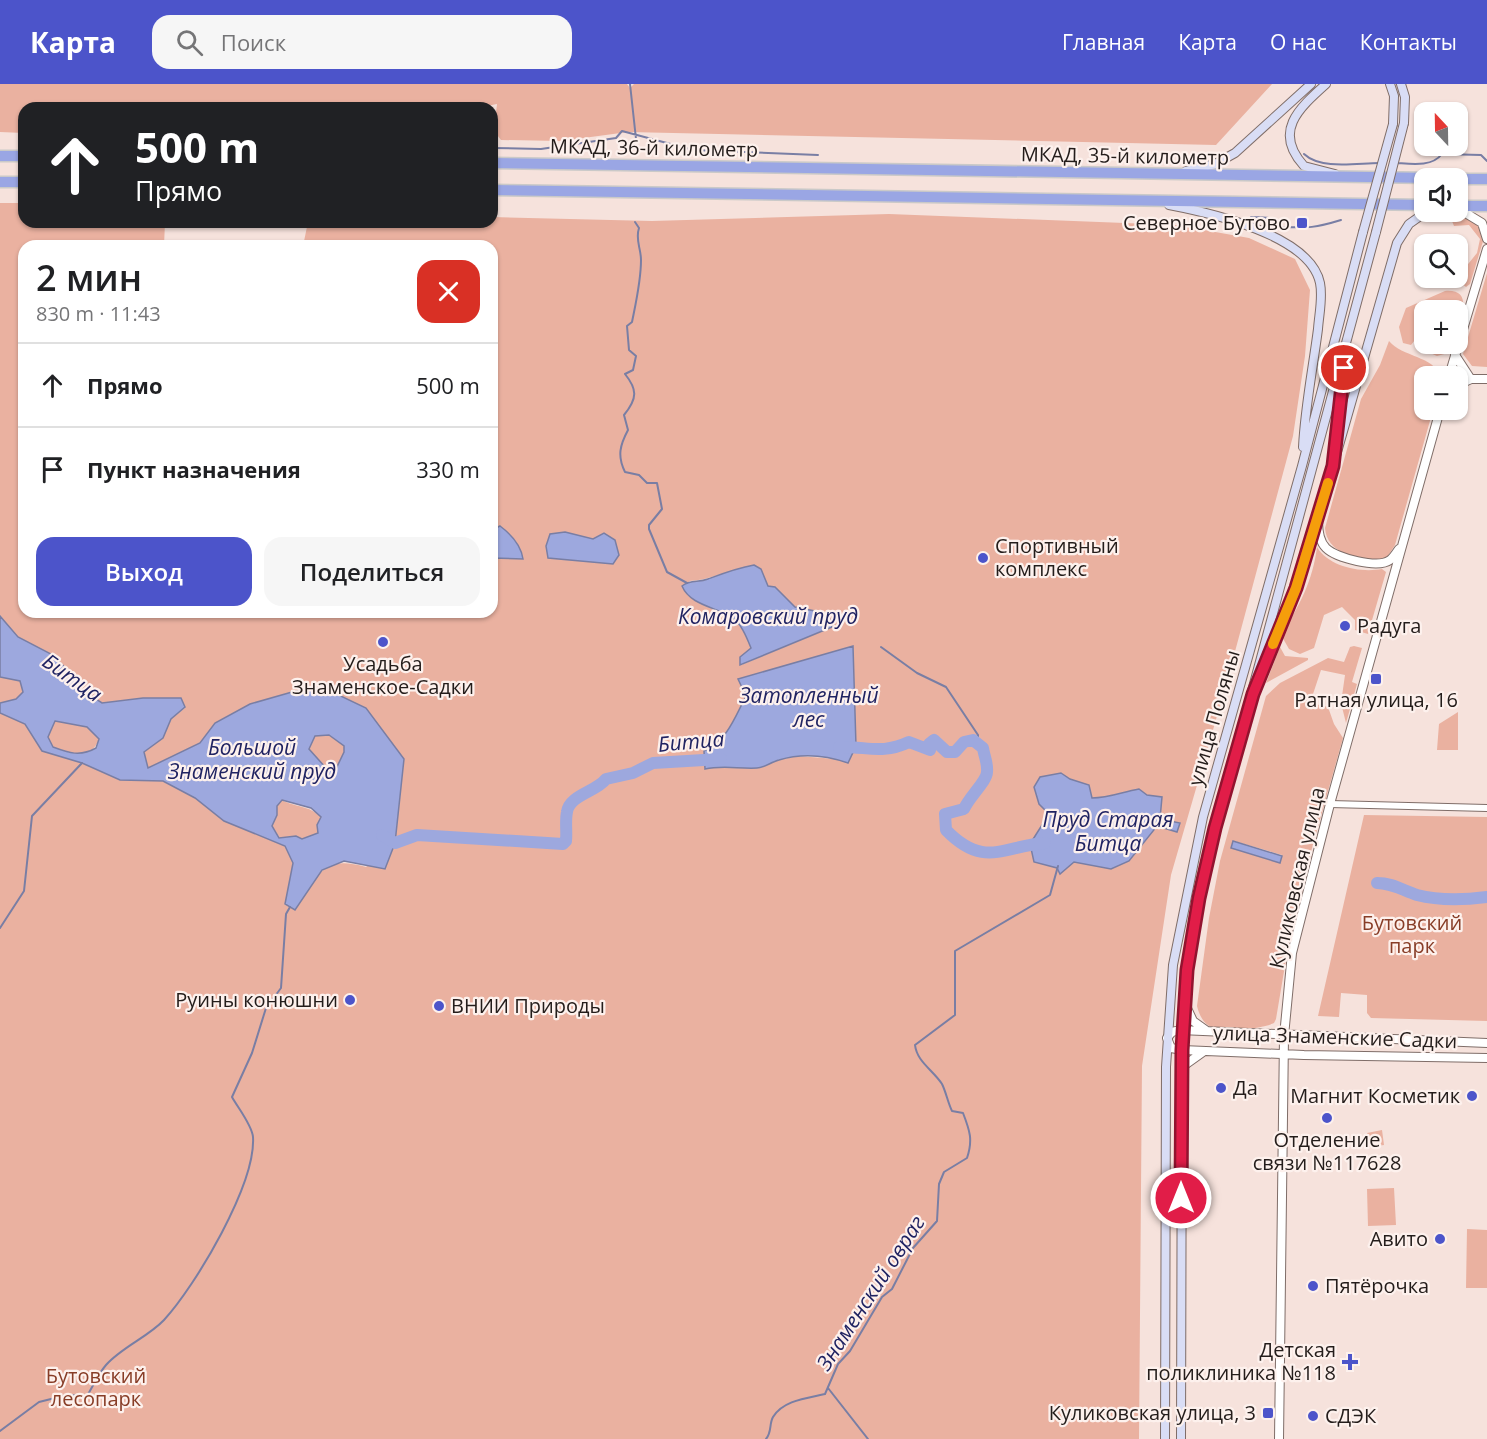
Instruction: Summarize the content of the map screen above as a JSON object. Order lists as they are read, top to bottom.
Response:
{
  "streets": {
    "highway": ["МКАД, 36-й километр", "МКАД, 35-й километр"],
    "main road": ["улица Поляны"],
    "street": ["Куликовская улица", "улица Знаменские Садки"]
  },
  "crossings": [
    ["МКАД, 36-й километр", "МКАД, 35-й километр"],
    ["улица Поляны", "улица Знаменские Садки"],
    ["Куликовская улица", "улица Знаменские Садки"]
  ],
  "water": [
    "Комаровский пруд",
    "Битца",
    "Затопленный лес",
    "Большой Знаменский пруд",
    "Пруд Старая Битца",
    "Знаменский овраг"
  ],
  "parks": ["Бутовский парк", "Бутовский лесопарк"],
  "places": {
    "transit": ["Северное Бутово", "Ратная улица, 16", "Куликовская улица, 3"],
    "other": [
      "Спортивный комплекс",
      "Радуга",
      "Усадьба Знаменское-Садки",
      "Руины конюшни",
      "ВНИИ Природы",
      "Да",
      "Магнит Косметик",
      "Отделение связи №117628",
      "Авито",
      "Пятёрочка",
      "СДЭК"
    ],
    "health": ["Детская поликлиника №118"]
  },
  "north": "top",
  "page": {
    "header": "Карта",
    "search": "Поиск",
    "nav": [
      "Главная",
      "Карта",
      "О нас",
      "Контакты"
    ],
    "map_buttons": ["+", "−"],
    "turn": ["500 m", "Прямо"],
    "heading": ["2 мин", "830 m · 11:43"],
    "list": [
      {
        "name": "Прямо",
        "value": "500 m"
      },
      {
        "name": "Пункт назначения",
        "value": "330 m"
      }
    ],
    "buttons": ["Выход", "Поделиться"]
  }
}
